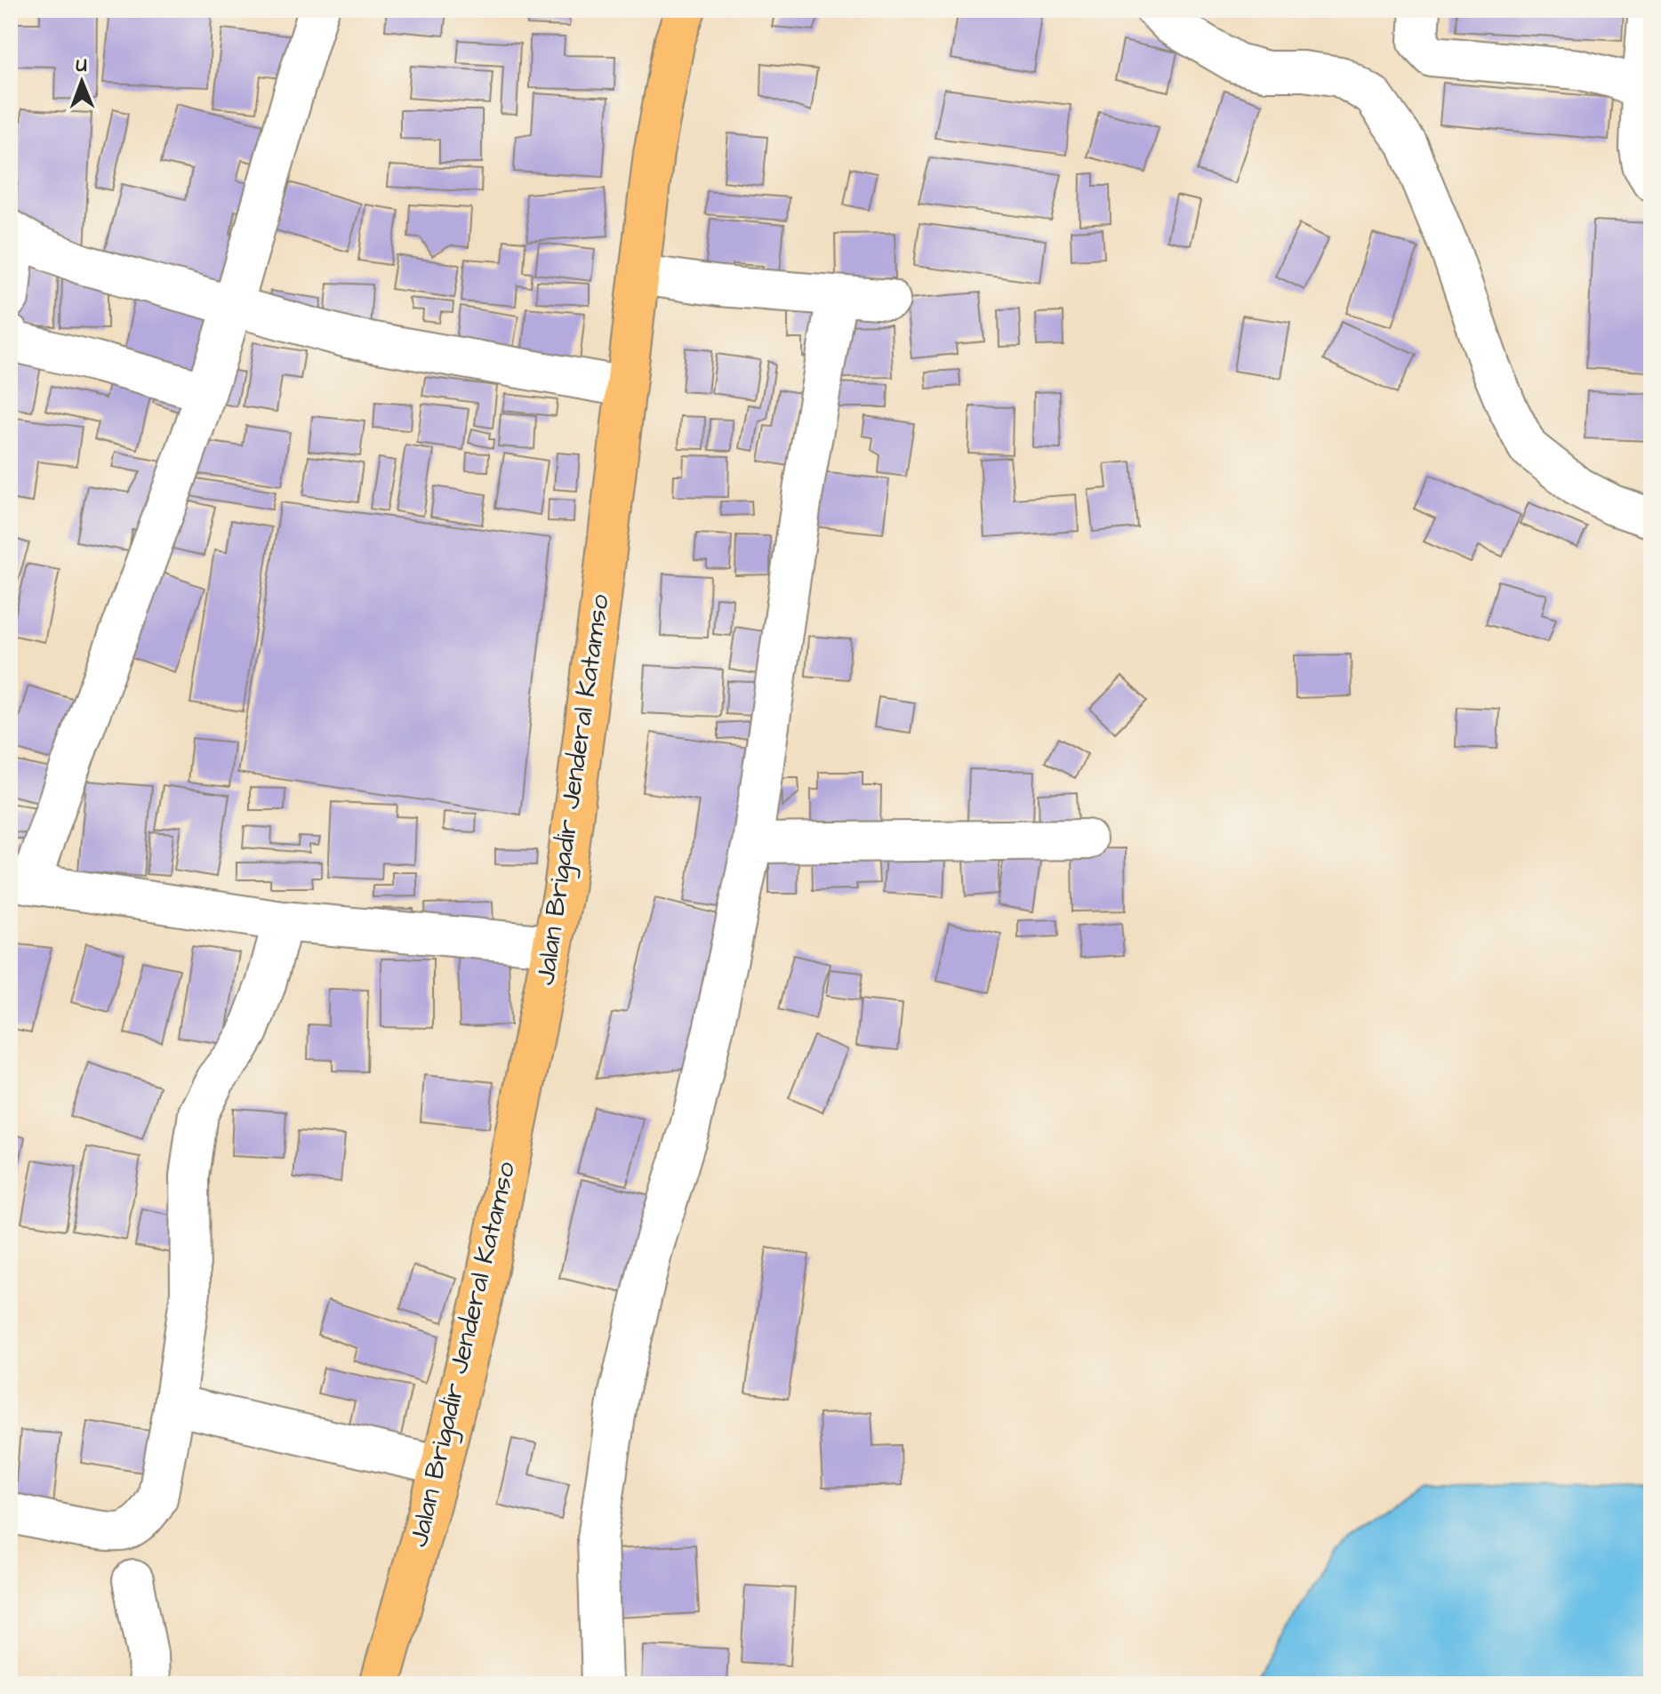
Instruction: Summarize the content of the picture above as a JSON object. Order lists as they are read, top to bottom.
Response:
{
  "streets": {
    "main road": ["Jalan Brigadir Jenderal Katamso"]
  },
  "north": "top"
}
